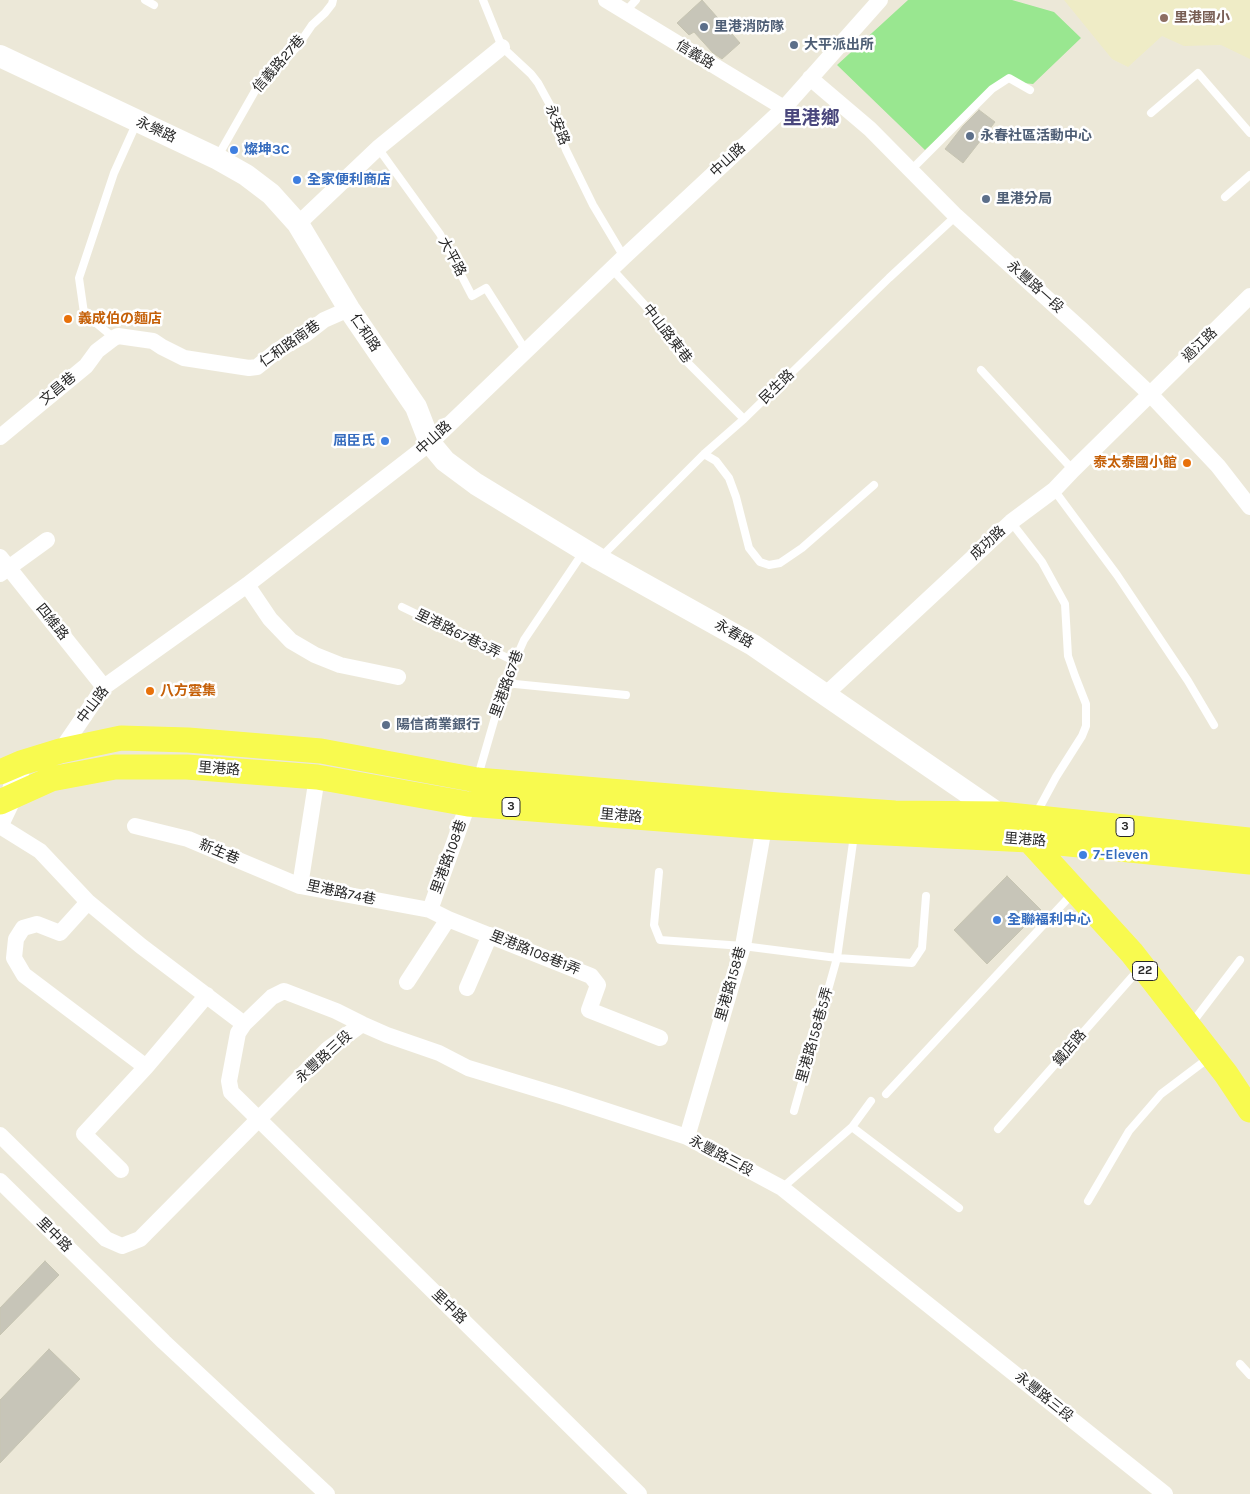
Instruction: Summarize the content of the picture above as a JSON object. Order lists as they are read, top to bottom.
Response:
{
  "streets": {
    "main road": ["里港路", "3", "22"],
    "street": [
      "信義路",
      "永樂路",
      "中山路",
      "永豐路一段",
      "仁和路",
      "仁和路南巷",
      "過江路",
      "文昌巷",
      "成功路",
      "四維路",
      "永春路",
      "新生巷",
      "里港路108巷",
      "里港路74巷",
      "里港路108巷1弄",
      "里港路158巷",
      "永豐路三段",
      "里中路"
    ],
    "lane": [
      "信義路27巷",
      "永安路",
      "大平路",
      "中山路東巷",
      "民生路",
      "里港路67巷3弄",
      "里港路67巷",
      "里港路158巷5弄",
      "鐵店路"
    ]
  },
  "crossings": [
    ["信義路", "中山路"],
    ["信義路27巷", "永樂路"],
    ["永安路", "中山路"],
    ["永安路", "中山路東巷"],
    ["永樂路", "仁和路"],
    ["中山路", "大平路"],
    ["中山路", "永豐路一段"],
    ["中山路", "仁和路"],
    ["中山路", "中山路東巷"],
    ["中山路", "四維路"],
    ["中山路", "永春路"],
    ["中山路", "里港路"],
    ["永豐路一段", "過江路"],
    ["永豐路一段", "民生路"],
    ["永豐路一段", "成功路"],
    ["仁和路", "仁和路南巷"],
    ["仁和路", "永春路"],
    ["中山路東巷", "民生路"],
    ["仁和路南巷", "文昌巷"],
    ["過江路", "成功路"],
    ["民生路", "永春路"],
    ["民生路", "里港路67巷"],
    ["成功路", "永春路"],
    ["里港路67巷3弄", "里港路67巷"],
    ["永春路", "里港路67巷"],
    ["永春路", "里港路"],
    ["里港路67巷", "里港路"],
    ["里港路67巷", "里港路108巷"],
    ["里港路", "里港路108巷"],
    ["里港路", "里港路74巷"],
    ["里港路", "22"],
    ["里港路", "里港路158巷"],
    ["里港路", "里港路158巷5弄"],
    ["新生巷", "里港路74巷"],
    ["里港路108巷", "里港路74巷"],
    ["里港路108巷", "里港路108巷1弄"],
    ["里港路74巷", "里港路108巷1弄"],
    ["22", "鐵店路"],
    ["里港路158巷", "永豐路三段"],
    ["永豐路三段", "里中路"]
  ],
  "districts": ["里港鄉"],
  "places": [
    "里港國小",
    "里港消防隊",
    "大平派出所",
    "永春社區活動中心",
    "燦坤3C",
    "全家便利商店",
    "里港分局",
    "義成伯の麵店",
    "屈臣氏",
    "泰太泰國小館",
    "八方雲集",
    "陽信商業銀行",
    "7-Eleven",
    "全聯福利中心"
  ]
}
